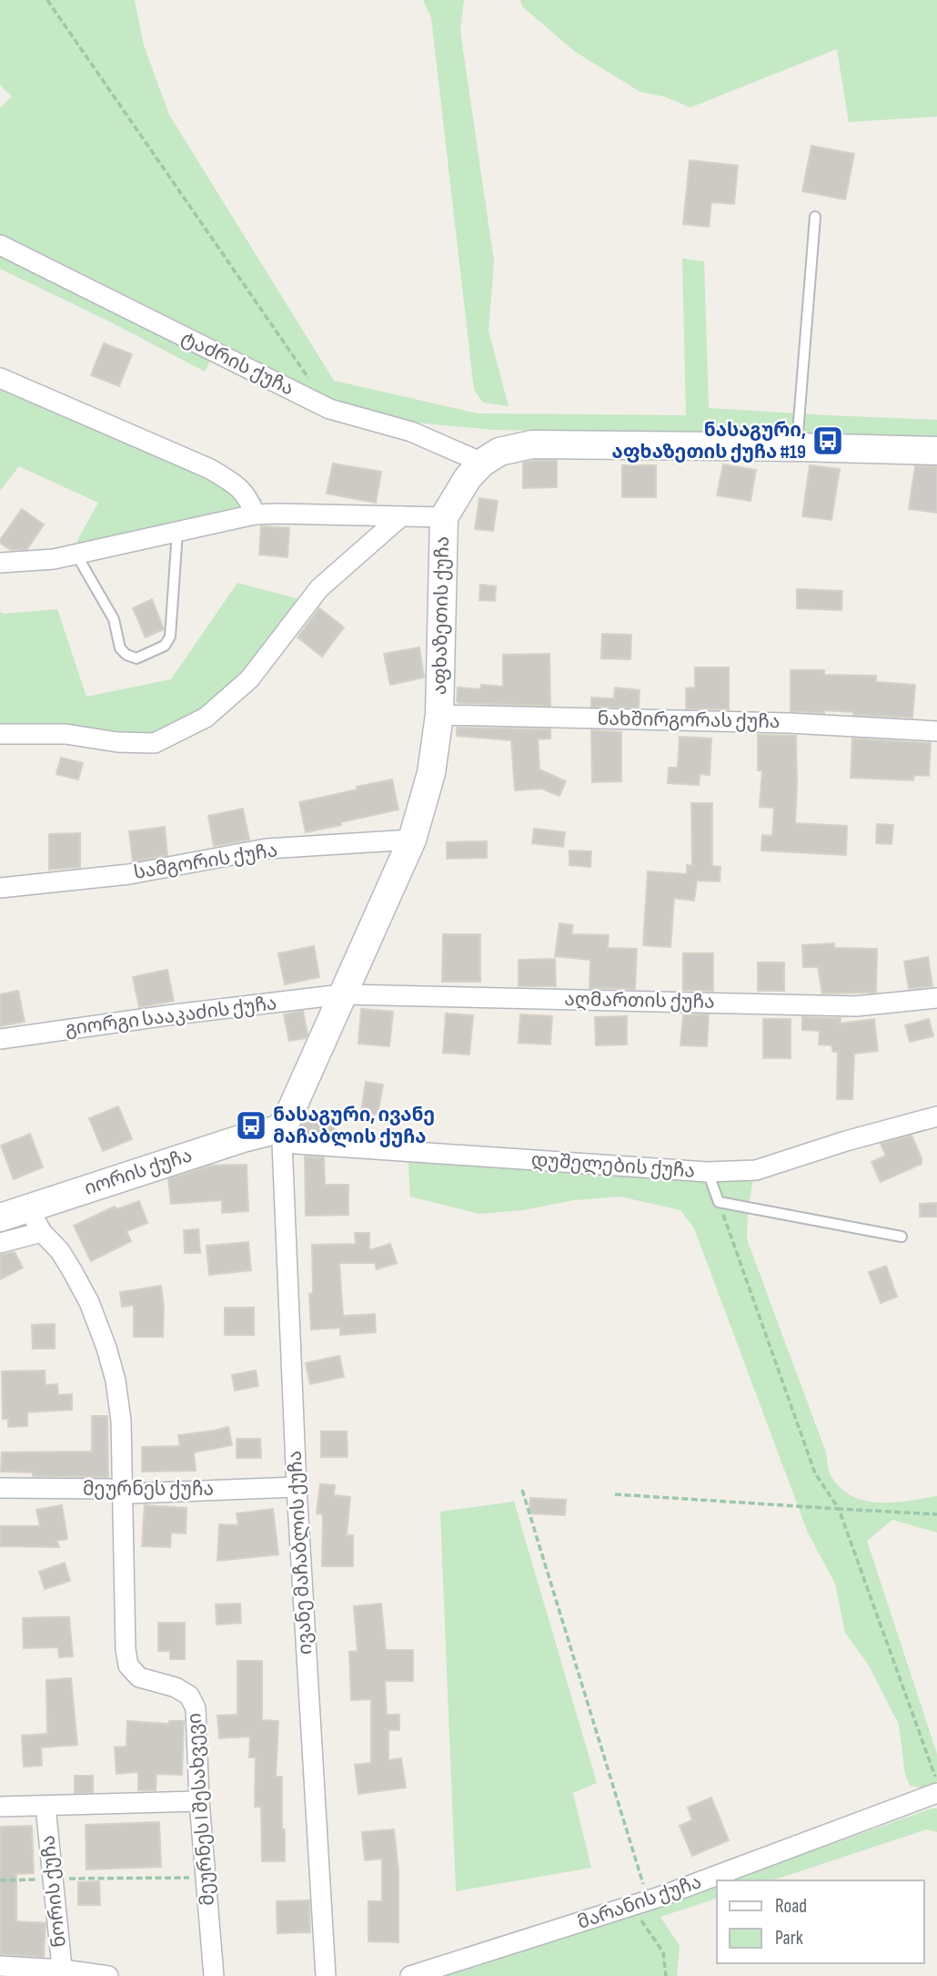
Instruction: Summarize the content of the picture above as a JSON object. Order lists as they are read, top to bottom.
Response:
{
  "streets": {
    "street": [
      "ტაძრის ქუჩა",
      "აფხაზეთის ქუჩა",
      "ნახშირგორას ქუჩა",
      "სამგორის ქუჩა",
      "აღმართის ქუჩა",
      "გიორგი სააკაძის ქუჩა",
      "დუშელების ქუჩა",
      "იორის ქუჩა",
      "მეურნეს ქუჩა",
      "ივანე მაჩაბლის ქუჩა",
      "მეურნეს I შესახვევი",
      "ნორის ქუჩა",
      "მარანის ქუჩა"
    ]
  },
  "crossings": [
    ["ტაძრის ქუჩა", "აფხაზეთის ქუჩა"],
    ["აფხაზეთის ქუჩა", "ნახშირგორას ქუჩა"],
    ["აფხაზეთის ქუჩა", "სამგორის ქუჩა"],
    ["აფხაზეთის ქუჩა", "აღმართის ქუჩა"],
    ["აფხაზეთის ქუჩა", "გიორგი სააკაძის ქუჩა"],
    ["აფხაზეთის ქუჩა", "დუშელების ქუჩა"],
    ["აფხაზეთის ქუჩა", "იორის ქუჩა"],
    ["აფხაზეთის ქუჩა", "ივანე მაჩაბლის ქუჩა"],
    ["აღმართის ქუჩა", "გიორგი სააკაძის ქუჩა"],
    ["დუშელების ქუჩა", "იორის ქუჩა"],
    ["დუშელების ქუჩა", "ივანე მაჩაბლის ქუჩა"],
    ["იორის ქუჩა", "ივანე მაჩაბლის ქუჩა"],
    ["იორის ქუჩა", "მეურნეს I შესახვევი"],
    ["მეურნეს ქუჩა", "ივანე მაჩაბლის ქუჩა"],
    ["მეურნეს ქუჩა", "მეურნეს I შესახვევი"]
  ],
  "places": {
    "bus stop": ["ნასაგური, აფხაზეთის ქუჩა #19", "ნასაგური, ივანე მაჩაბლის ქუჩა"]
  },
  "legend": ["Road", "Park"]
}
